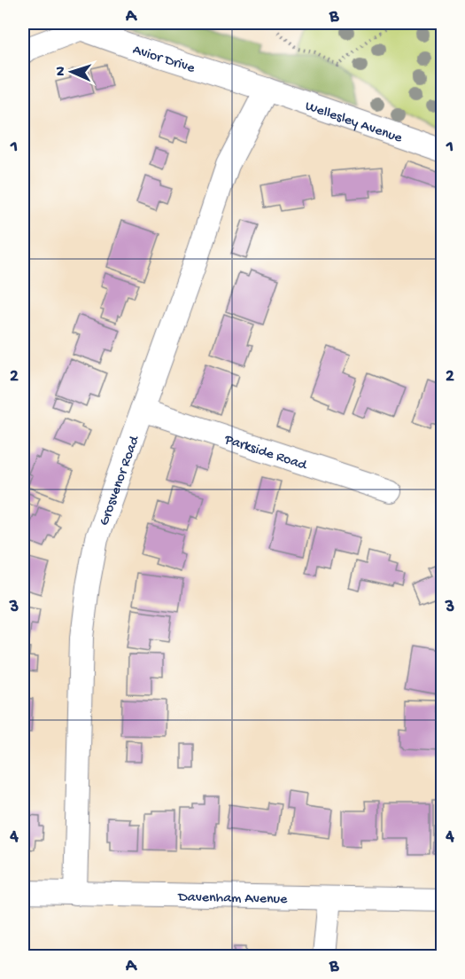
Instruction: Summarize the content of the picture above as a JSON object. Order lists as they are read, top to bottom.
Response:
{
  "streets": {
    "street": [
      "Avior Drive",
      "Wellesley Avenue",
      "Parkside Road",
      "Grosvenor Road",
      "Davenham Avenue"
    ]
  },
  "crossings": [
    ["Avior Drive", "Wellesley Avenue"],
    ["Avior Drive", "Grosvenor Road"],
    ["Wellesley Avenue", "Grosvenor Road"],
    ["Parkside Road", "Grosvenor Road"],
    ["Grosvenor Road", "Davenham Avenue"]
  ],
  "north": "left",
  "grid": {
    "columns": ["A", "B"],
    "rows": [
      "1",
      "2",
      "3",
      "4"
    ]
  }
}
